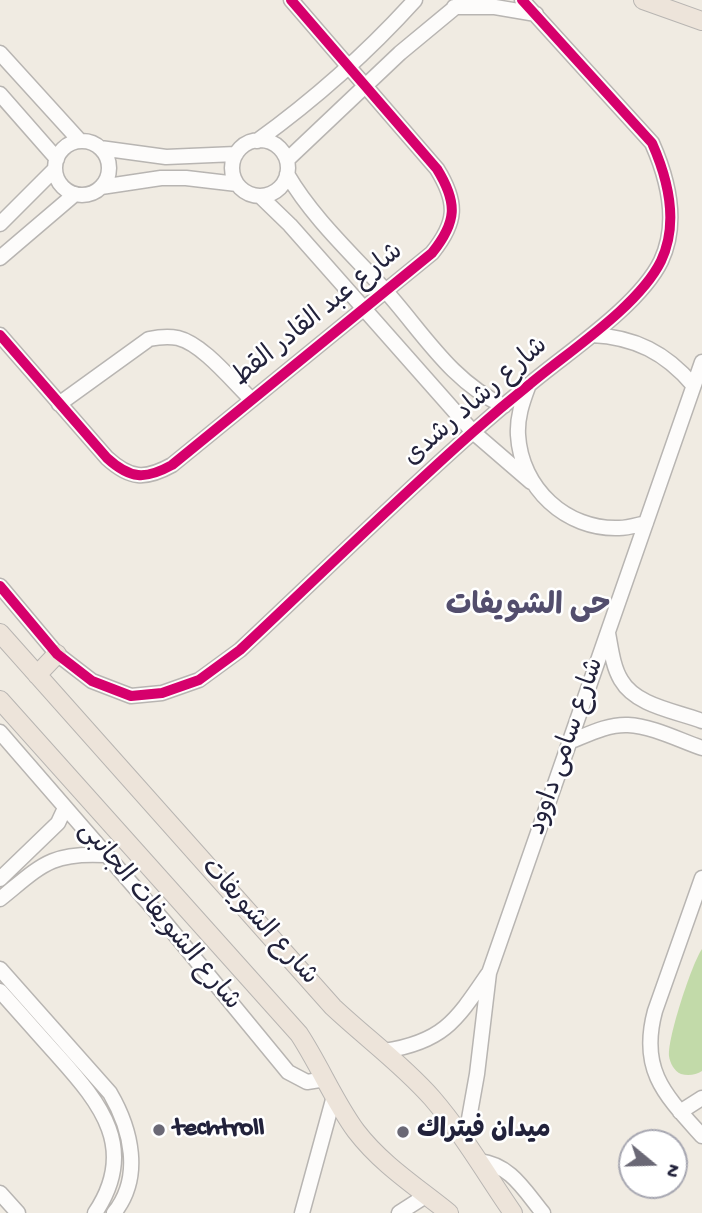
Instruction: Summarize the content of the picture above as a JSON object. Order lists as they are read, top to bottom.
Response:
{
  "streets": {
    "main road": ["شارع الشويفات"],
    "street": [
      "شارع عبد القادر القط",
      "شارع رشاد رشدى",
      "شارع سامى داوود",
      "شارع الشويفات الجانبى"
    ]
  },
  "crossings": [
    ["شارع رشاد رشدى", "شارع سامى داوود"],
    ["شارع سامى داوود", "شارع الشويفات"],
    ["شارع الشويفات الجانبى", "شارع الشويفات"]
  ],
  "districts": ["حى الشويفات"],
  "places": ["techtroll", "ميدان فيتراك"],
  "north": "right"
}
